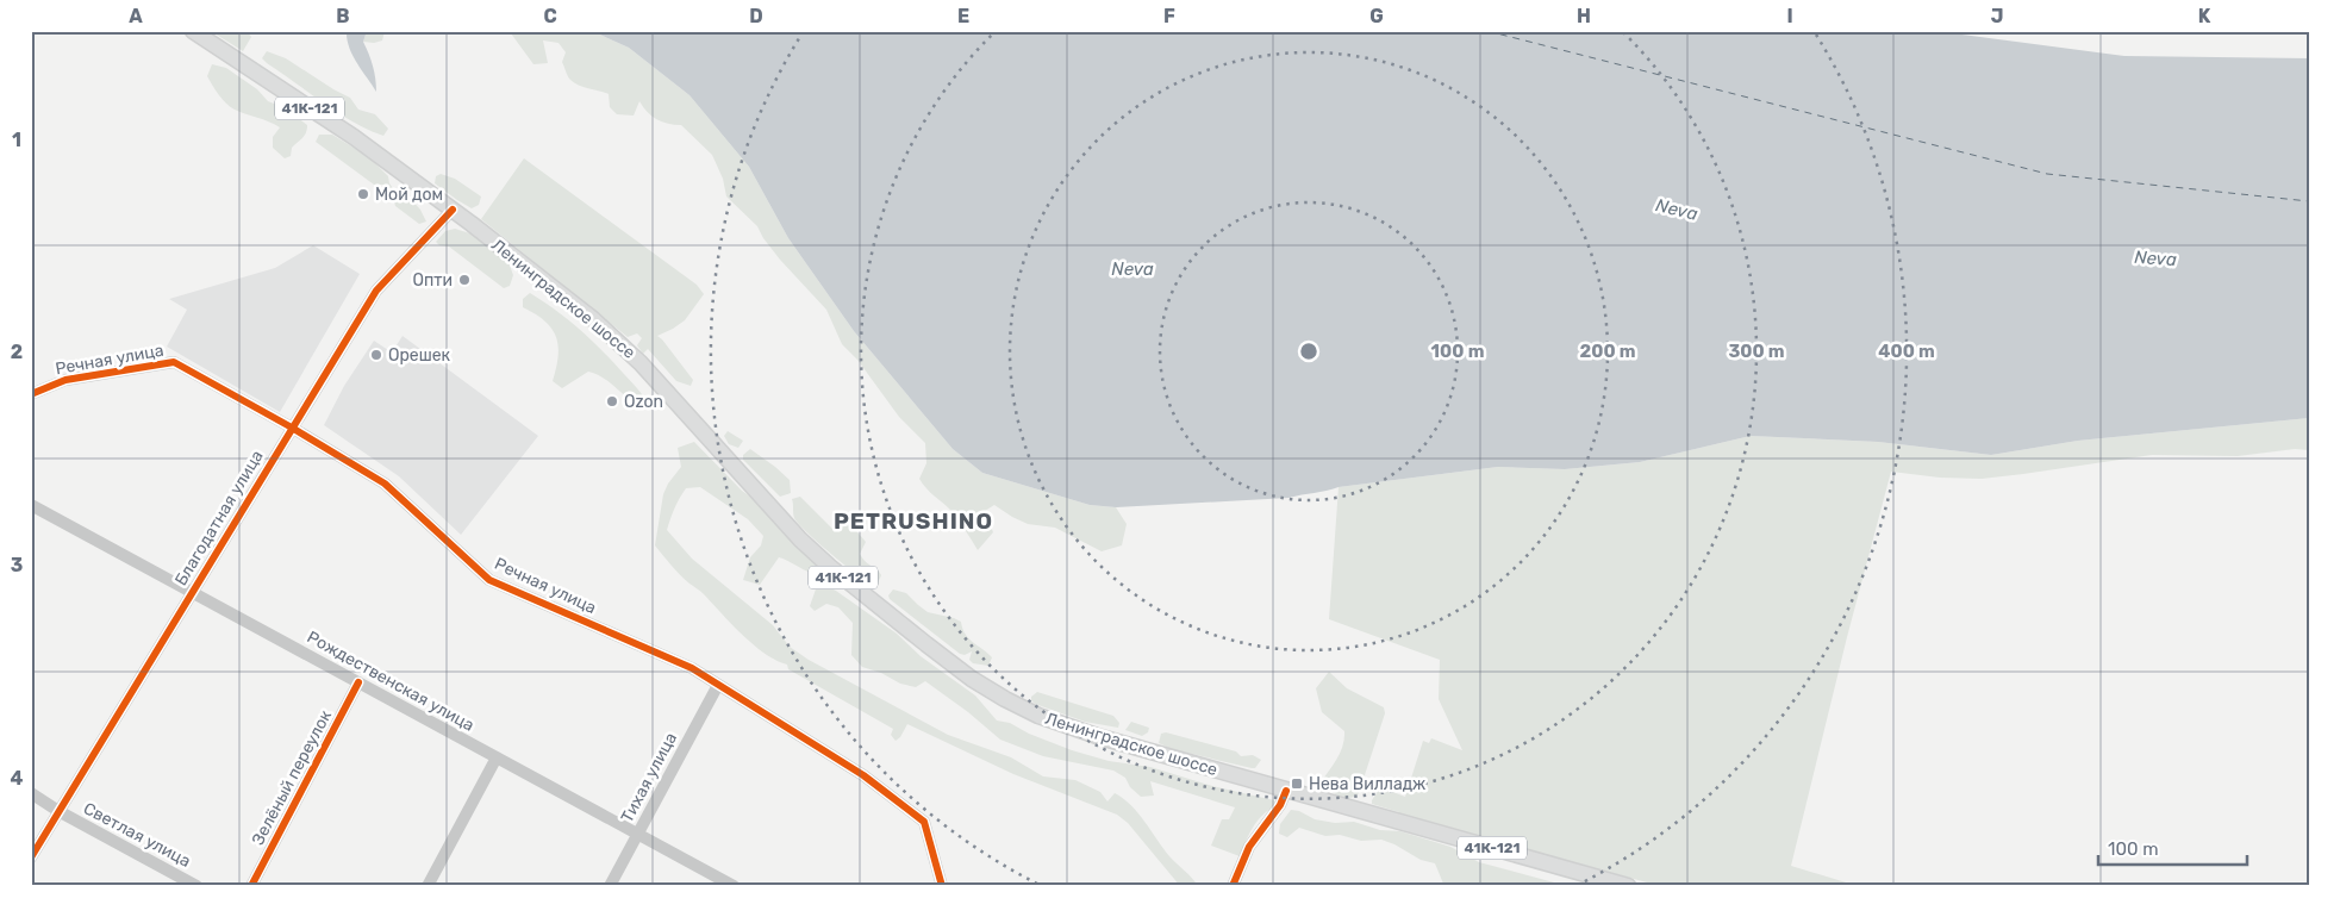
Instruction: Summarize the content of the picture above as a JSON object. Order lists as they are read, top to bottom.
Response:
{
  "streets": {
    "main road": ["41К-121", "Ленинградское шоссе"],
    "street": [
      "Речная улица",
      "Благодатная улица",
      "Рождественская улица",
      "Зелёный переулок",
      "Тихая улица",
      "Светлая улица"
    ]
  },
  "crossings": [
    ["Ленинградское шоссе", "Благодатная улица"],
    ["Речная улица", "Благодатная улица"],
    ["Речная улица", "Тихая улица"],
    ["Благодатная улица", "Рождественская улица"],
    ["Благодатная улица", "Светлая улица"],
    ["Рождественская улица", "Зелёный переулок"],
    ["Рождественская улица", "Тихая улица"]
  ],
  "districts": ["PETRUSHINO"],
  "water": ["Neva"],
  "places": {
    "other": [
      "Мой дом",
      "Опти",
      "Орешек",
      "Ozon"
    ],
    "transit": ["Нева Вилладж"]
  },
  "scale_bar": "100 m",
  "grid": {
    "columns": [
      "A",
      "B",
      "C",
      "D",
      "E",
      "F",
      "G",
      "H",
      "I",
      "J",
      "K"
    ],
    "rows": [
      "1",
      "2",
      "3",
      "4"
    ]
  },
  "rings": [
    "100 m",
    "200 m",
    "300 m",
    "400 m"
  ]
}
